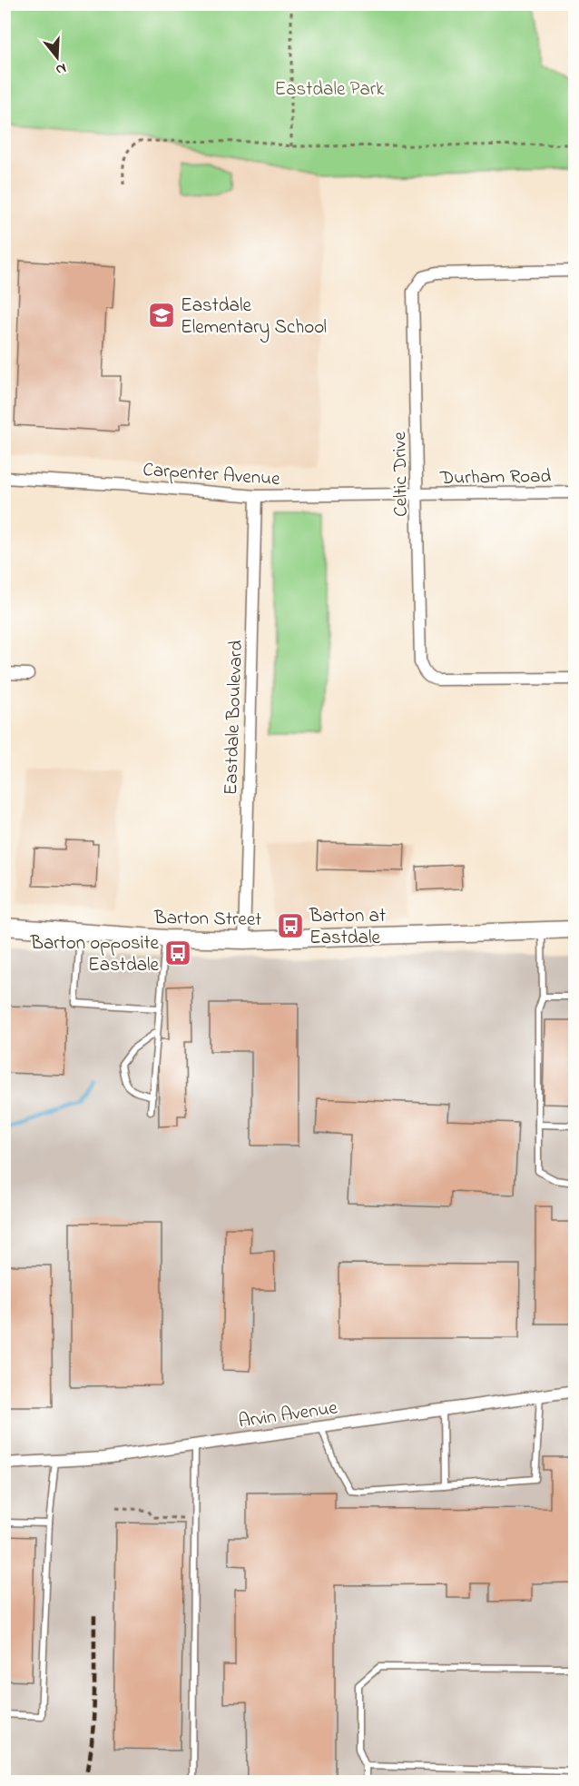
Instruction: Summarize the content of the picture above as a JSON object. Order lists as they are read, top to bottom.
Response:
{
  "streets": {
    "main road": ["Barton Street"],
    "street": [
      "Carpenter Avenue",
      "Celtic Drive",
      "Durham Road",
      "Eastdale Boulevard",
      "Arvin Avenue"
    ]
  },
  "crossings": [
    ["Carpenter Avenue", "Celtic Drive"],
    ["Carpenter Avenue", "Durham Road"],
    ["Carpenter Avenue", "Eastdale Boulevard"],
    ["Celtic Drive", "Durham Road"],
    ["Eastdale Boulevard", "Barton Street"]
  ],
  "parks": ["Eastdale Park"],
  "places": {
    "school or university": ["Eastdale Elementary School"],
    "bus stop": ["Barton at Eastdale", "Barton opposite Eastdale"]
  },
  "north": "bottom"
}
